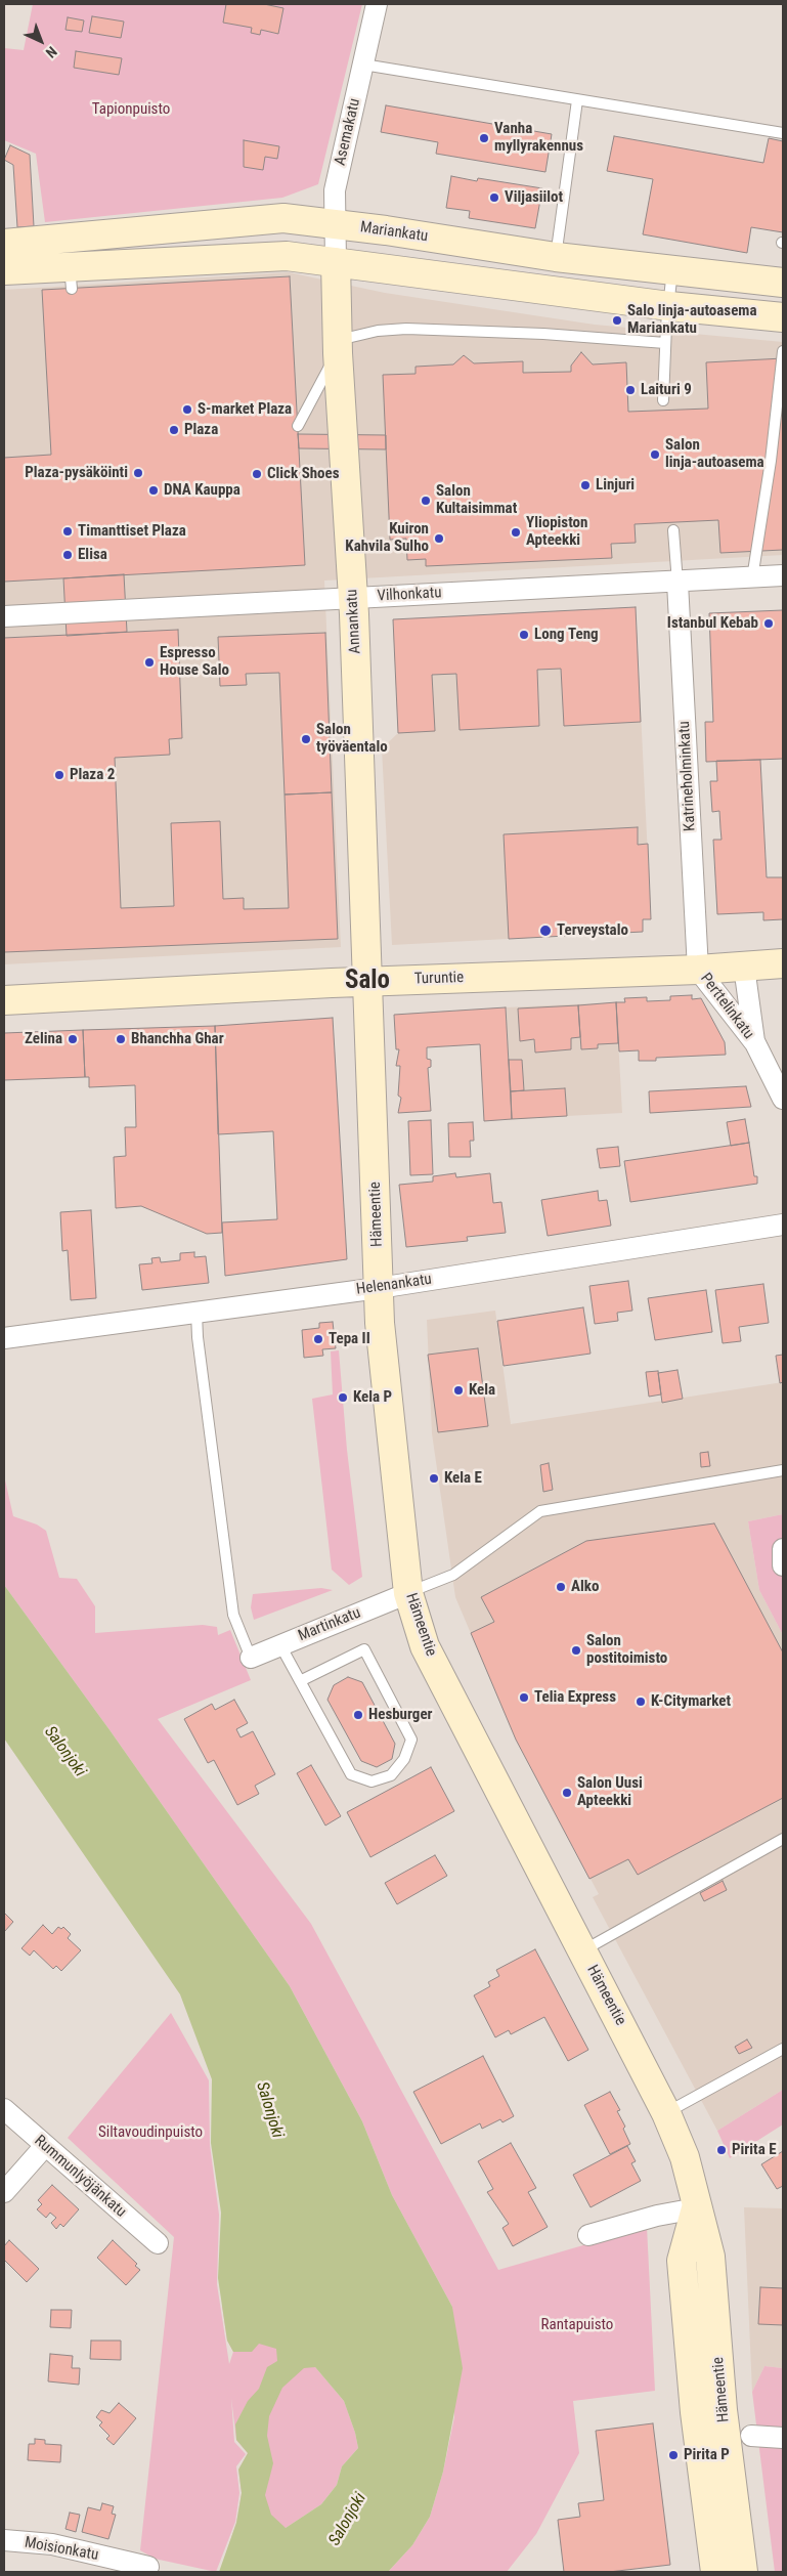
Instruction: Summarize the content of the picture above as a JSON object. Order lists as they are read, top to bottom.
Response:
{
  "streets": {
    "main road": [
      "Mariankatu",
      "Annankatu",
      "Turuntie",
      "Hämeentie"
    ],
    "street": [
      "Asemakatu",
      "Vilhonkatu",
      "Katrineholminkatu",
      "Perttelinkatu",
      "Helenankatu",
      "Martinkatu",
      "Rummunlyöjänkatu",
      "Moisionkatu"
    ]
  },
  "crossings": [
    ["Asemakatu", "Mariankatu"],
    ["Asemakatu", "Annankatu"],
    ["Vilhonkatu", "Annankatu"],
    ["Vilhonkatu", "Katrineholminkatu"],
    ["Annankatu", "Turuntie"],
    ["Annankatu", "Hämeentie"],
    ["Katrineholminkatu", "Turuntie"],
    ["Katrineholminkatu", "Perttelinkatu"],
    ["Turuntie", "Perttelinkatu"],
    ["Turuntie", "Hämeentie"],
    ["Hämeentie", "Helenankatu"],
    ["Hämeentie", "Martinkatu"]
  ],
  "districts": ["Salo"],
  "water": ["Salonjoki"],
  "parks": ["Tapionpuisto", "Siltavoudinpuisto", "Rantapuisto"],
  "places": [
    "Vanha myllyrakennus",
    "Viljasiilot",
    "Salo linja-autoasema Mariankatu",
    "Laituri 9",
    "S-market Plaza",
    "Plaza",
    "Salon linja-autoasema",
    "Plaza-pysäköinti",
    "Click Shoes",
    "Linjuri",
    "DNA Kauppa",
    "Salon Kultaisimmat",
    "Timanttiset Plaza",
    "Yliopiston Apteekki",
    "Kuiron Kahvila Sulho",
    "Elisa",
    "Istanbul Kebab",
    "Long Teng",
    "Espresso House Salo",
    "Salon työväentalo",
    "Plaza 2",
    "Terveystalo",
    "Zelina",
    "Bhanchha Ghar",
    "Tepa II",
    "Kela",
    "Kela P",
    "Kela E",
    "Alko",
    "Salon postitoimisto",
    "Telia Express",
    "K-Citymarket",
    "Hesburger",
    "Salon Uusi Apteekki",
    "Pirita E",
    "Pirita P"
  ],
  "north": "bottom right"
}
